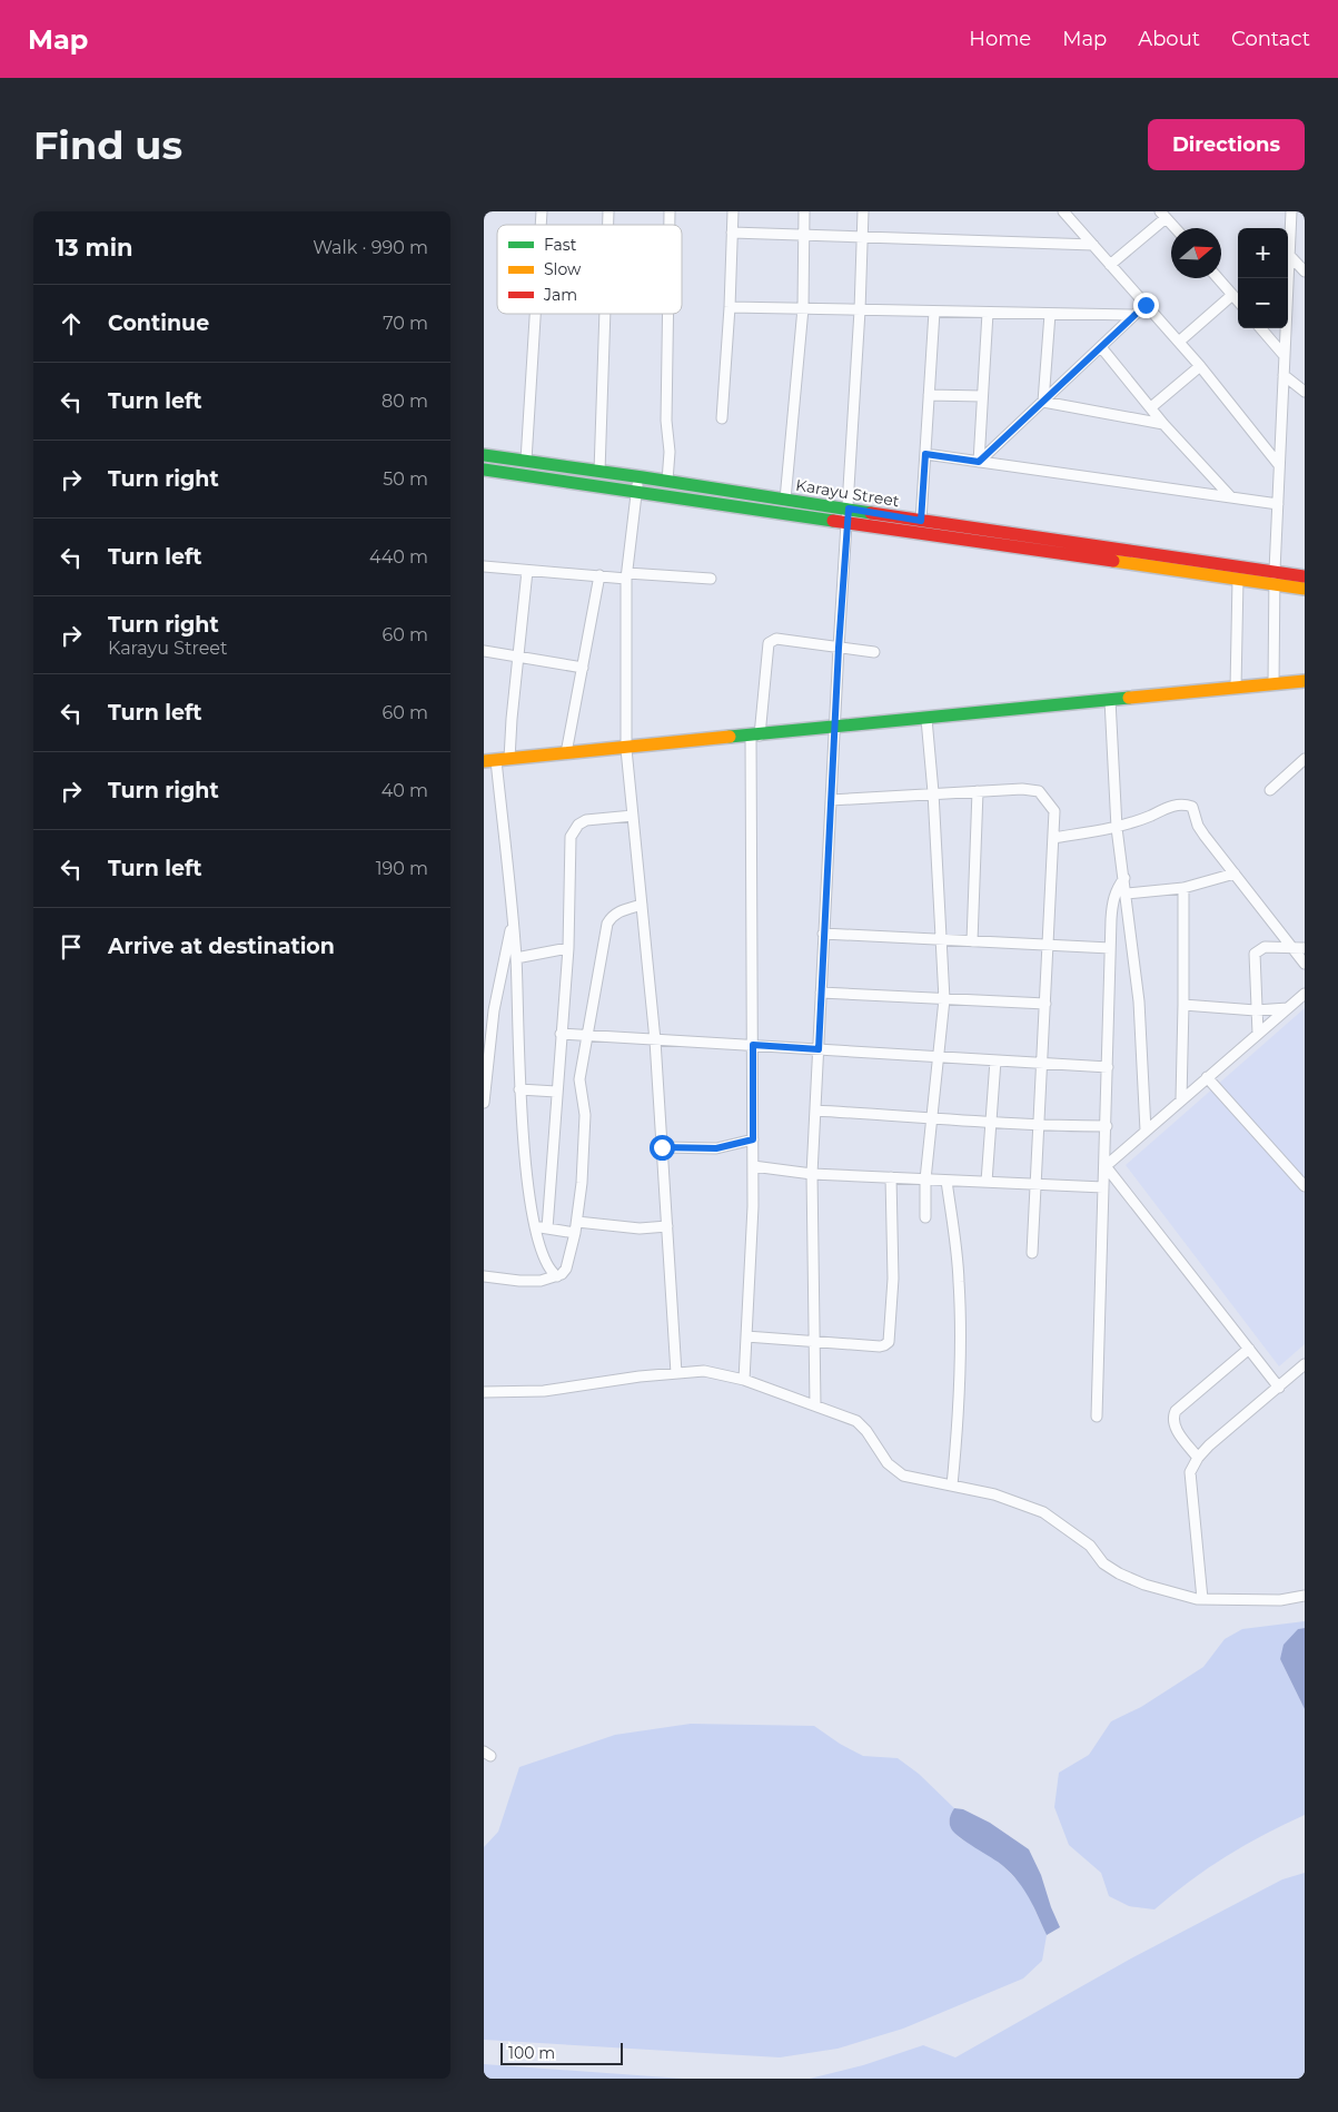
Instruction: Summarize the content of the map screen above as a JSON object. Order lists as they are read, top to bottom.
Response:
{
  "streets": {
    "main road": ["Karayu Street"]
  },
  "legend": ["Fast", "Slow", "Jam"],
  "scale_bar": "100 m",
  "north": "right",
  "page": {
    "header": "Map",
    "nav": [
      "Home",
      "Map",
      "About",
      "Contact"
    ],
    "buttons": "Directions",
    "title": "Find us",
    "heading": ["13 min", "Walk · 990 m"],
    "map_buttons": ["+", "−"],
    "list": [
      ["Continue", "70 m"],
      ["Turn left", "80 m"],
      ["Turn right", "50 m"],
      ["Turn left", "440 m"],
      ["Turn right", "Karayu Street", "60 m"],
      ["Turn left", "60 m"],
      ["Turn right", "40 m"],
      ["Turn left", "190 m"],
      "Arrive at destination"
    ],
    "scale": "100 m"
  }
}
